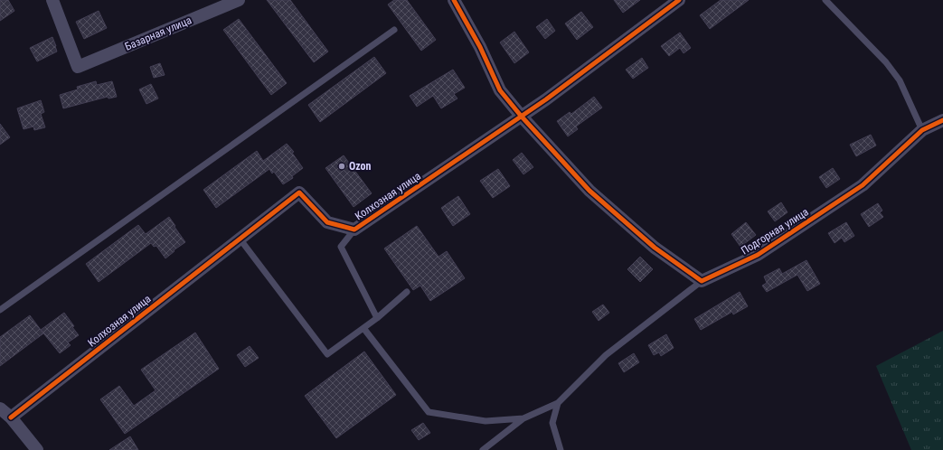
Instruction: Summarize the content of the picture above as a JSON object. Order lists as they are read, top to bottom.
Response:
{
  "streets": {
    "street": ["Базарная улица", "Колхозная улица", "Подгорная улица"]
  },
  "places": ["Ozon"]
}
